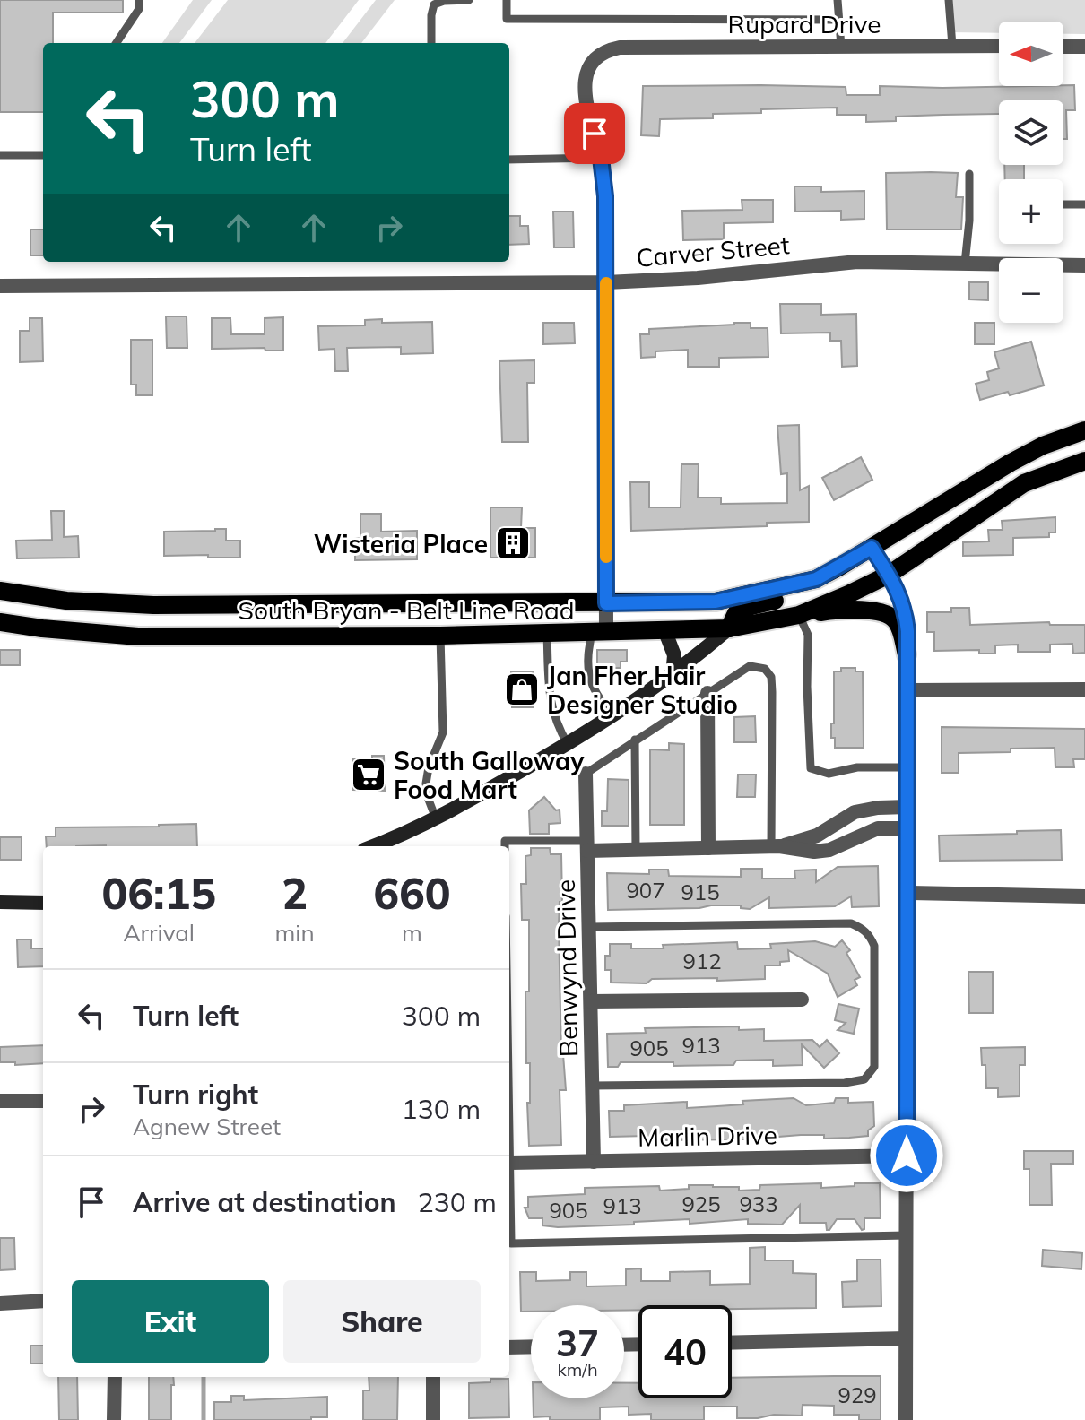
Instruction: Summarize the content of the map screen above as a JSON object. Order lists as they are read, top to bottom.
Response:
{
  "streets": {
    "main road": ["South Bryan - Belt Line Road"],
    "street": [
      "Rupard Drive",
      "Carver Street",
      "Benwynd Drive",
      "Marlin Drive"
    ]
  },
  "crossings": [
    ["Benwynd Drive", "Marlin Drive"]
  ],
  "places": {
    "building": ["Wisteria Place"],
    "shop": ["Jan Fher Hair Designer Studio"],
    "supermarket": ["South Galloway Food Mart"]
  },
  "house_numbers": [
    "907",
    "915",
    "912",
    "913",
    "905",
    "925",
    "933",
    "913",
    "905",
    "929"
  ],
  "north": "left",
  "page": {
    "map_buttons": ["+", "−"],
    "turn": ["300 m", "Turn left"],
    "eta": [
      "06:15",
      "Arrival",
      "2",
      "min",
      "660",
      "m"
    ],
    "list": [
      {
        "name": "Turn left",
        "value": "300 m"
      },
      {
        "name": "Turn right",
        "note": "Agnew Street",
        "value": "130 m"
      },
      {
        "name": "Arrive at destination",
        "value": "230 m"
      }
    ],
    "buttons": ["Exit", "Share"],
    "speed": "37 km/h",
    "limit": "40"
  }
}
